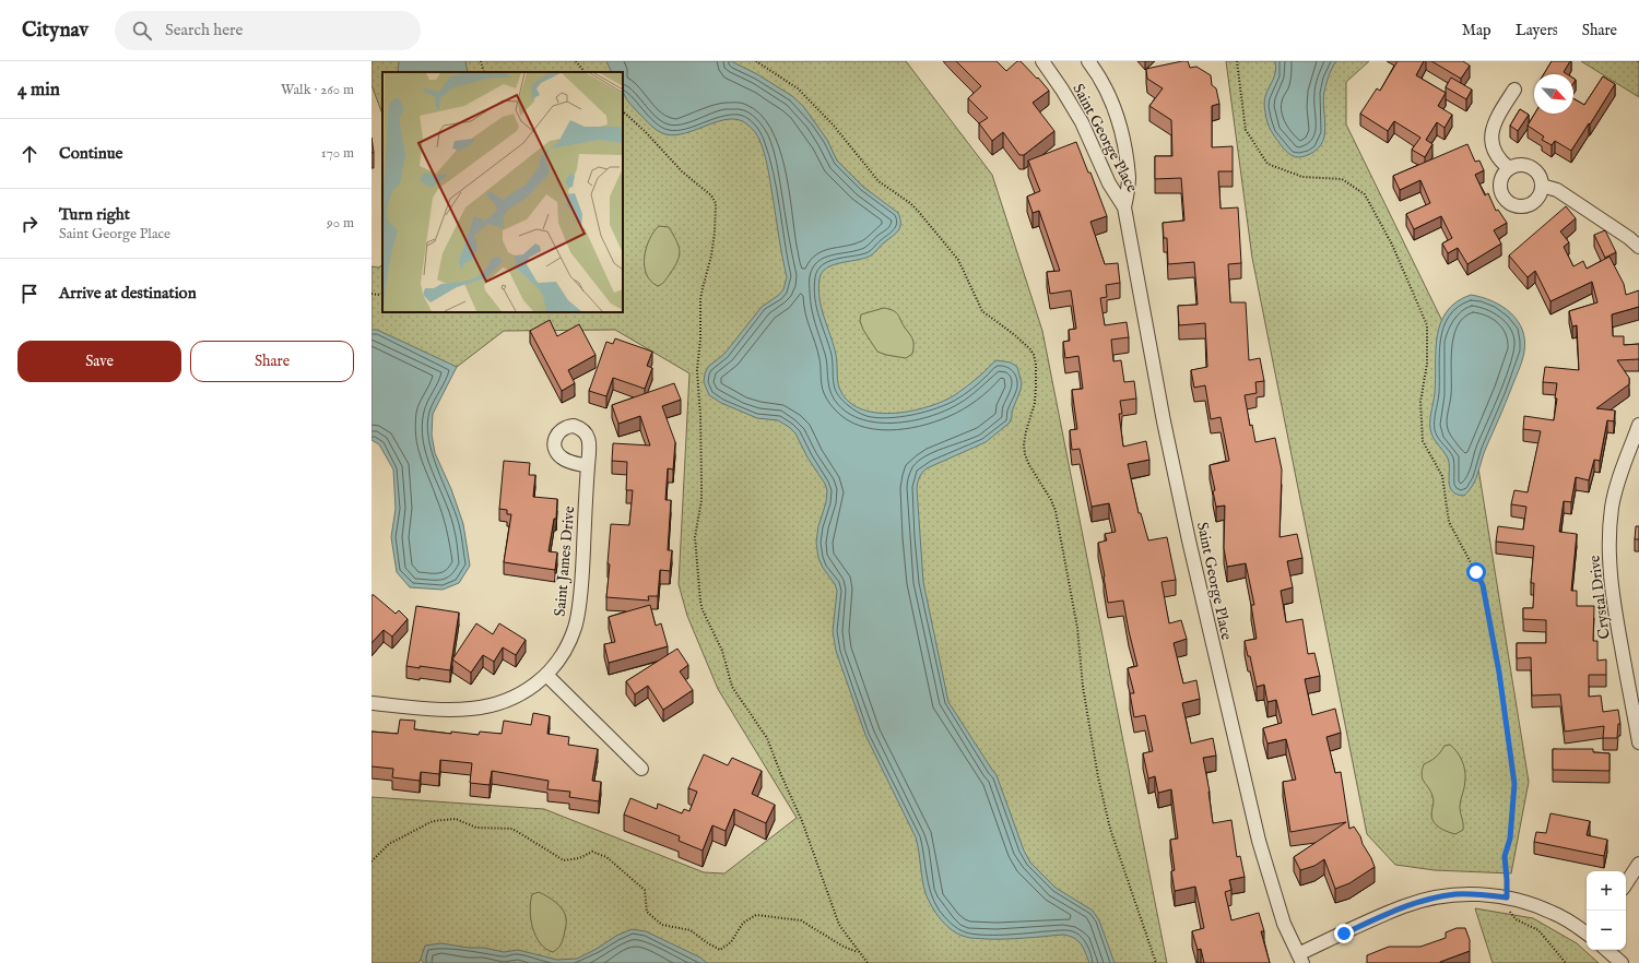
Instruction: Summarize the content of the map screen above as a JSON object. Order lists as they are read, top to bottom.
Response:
{
  "streets": {
    "street": ["Saint George Place", "Saint James Drive", "Crystal Drive"]
  },
  "north": "bottom right",
  "page": {
    "header": "Citynav",
    "search": "Search here",
    "nav": ["Map", "Layers", "Share"],
    "heading": ["4 min", "Walk · 260 m"],
    "list": [
      ["Continue", "170 m"],
      ["Turn right", "Saint George Place", "90 m"],
      "Arrive at destination"
    ],
    "buttons": ["Save", "Share"],
    "map_buttons": ["+", "−"]
  }
}
